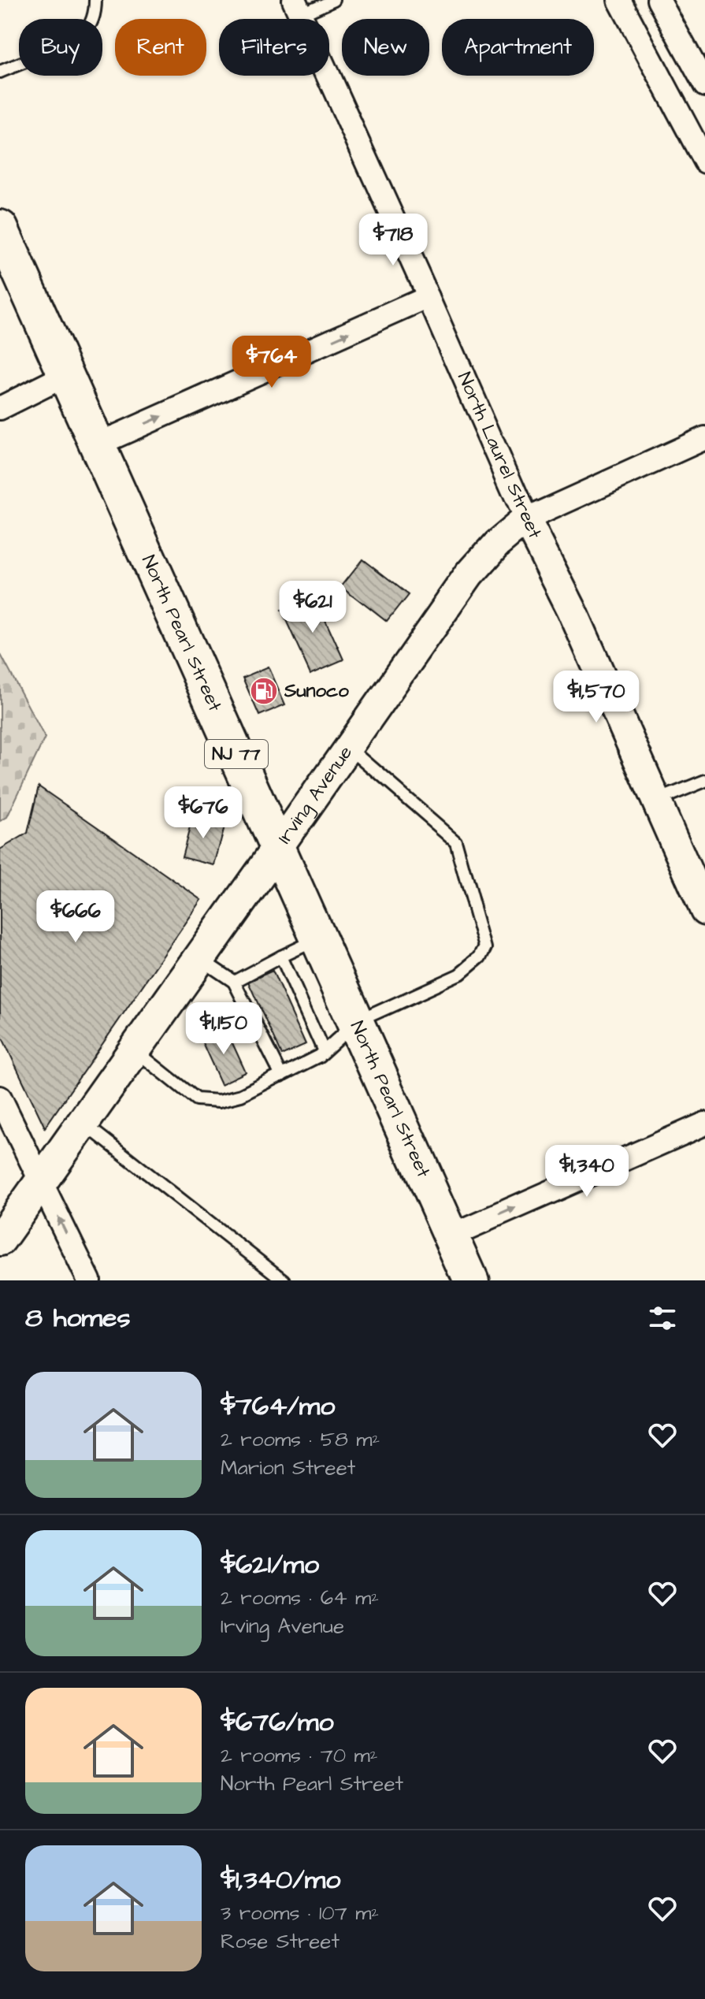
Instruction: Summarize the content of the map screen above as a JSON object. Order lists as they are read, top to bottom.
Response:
{
  "streets": {
    "main road": ["North Pearl Street", "NJ 77", "Irving Avenue"],
    "street": ["North Laurel Street"]
  },
  "crossings": [
    ["North Laurel Street", "Irving Avenue"],
    ["North Pearl Street", "Irving Avenue"]
  ],
  "places": {
    "fuel station": ["Sunoco"]
  },
  "page": {
    "chip": [
      "Buy",
      "Rent",
      "Filters",
      "New",
      "Apartment"
    ],
    "price": [
      "$718",
      "$764",
      "$621",
      "$1,570",
      "$676",
      "$666",
      "$1,150",
      "$1,340"
    ],
    "heading": "8 homes",
    "list": [
      {
        "name": "$764/mo",
        "note": "2 rooms · 58 m² · Marion Street"
      },
      {
        "name": "$621/mo",
        "note": "2 rooms · 64 m² · Irving Avenue"
      },
      {
        "name": "$676/mo",
        "note": "2 rooms · 70 m² · North Pearl Street"
      },
      {
        "name": "$1,340/mo",
        "note": "3 rooms · 107 m² · Rose Street"
      }
    ]
  }
}
